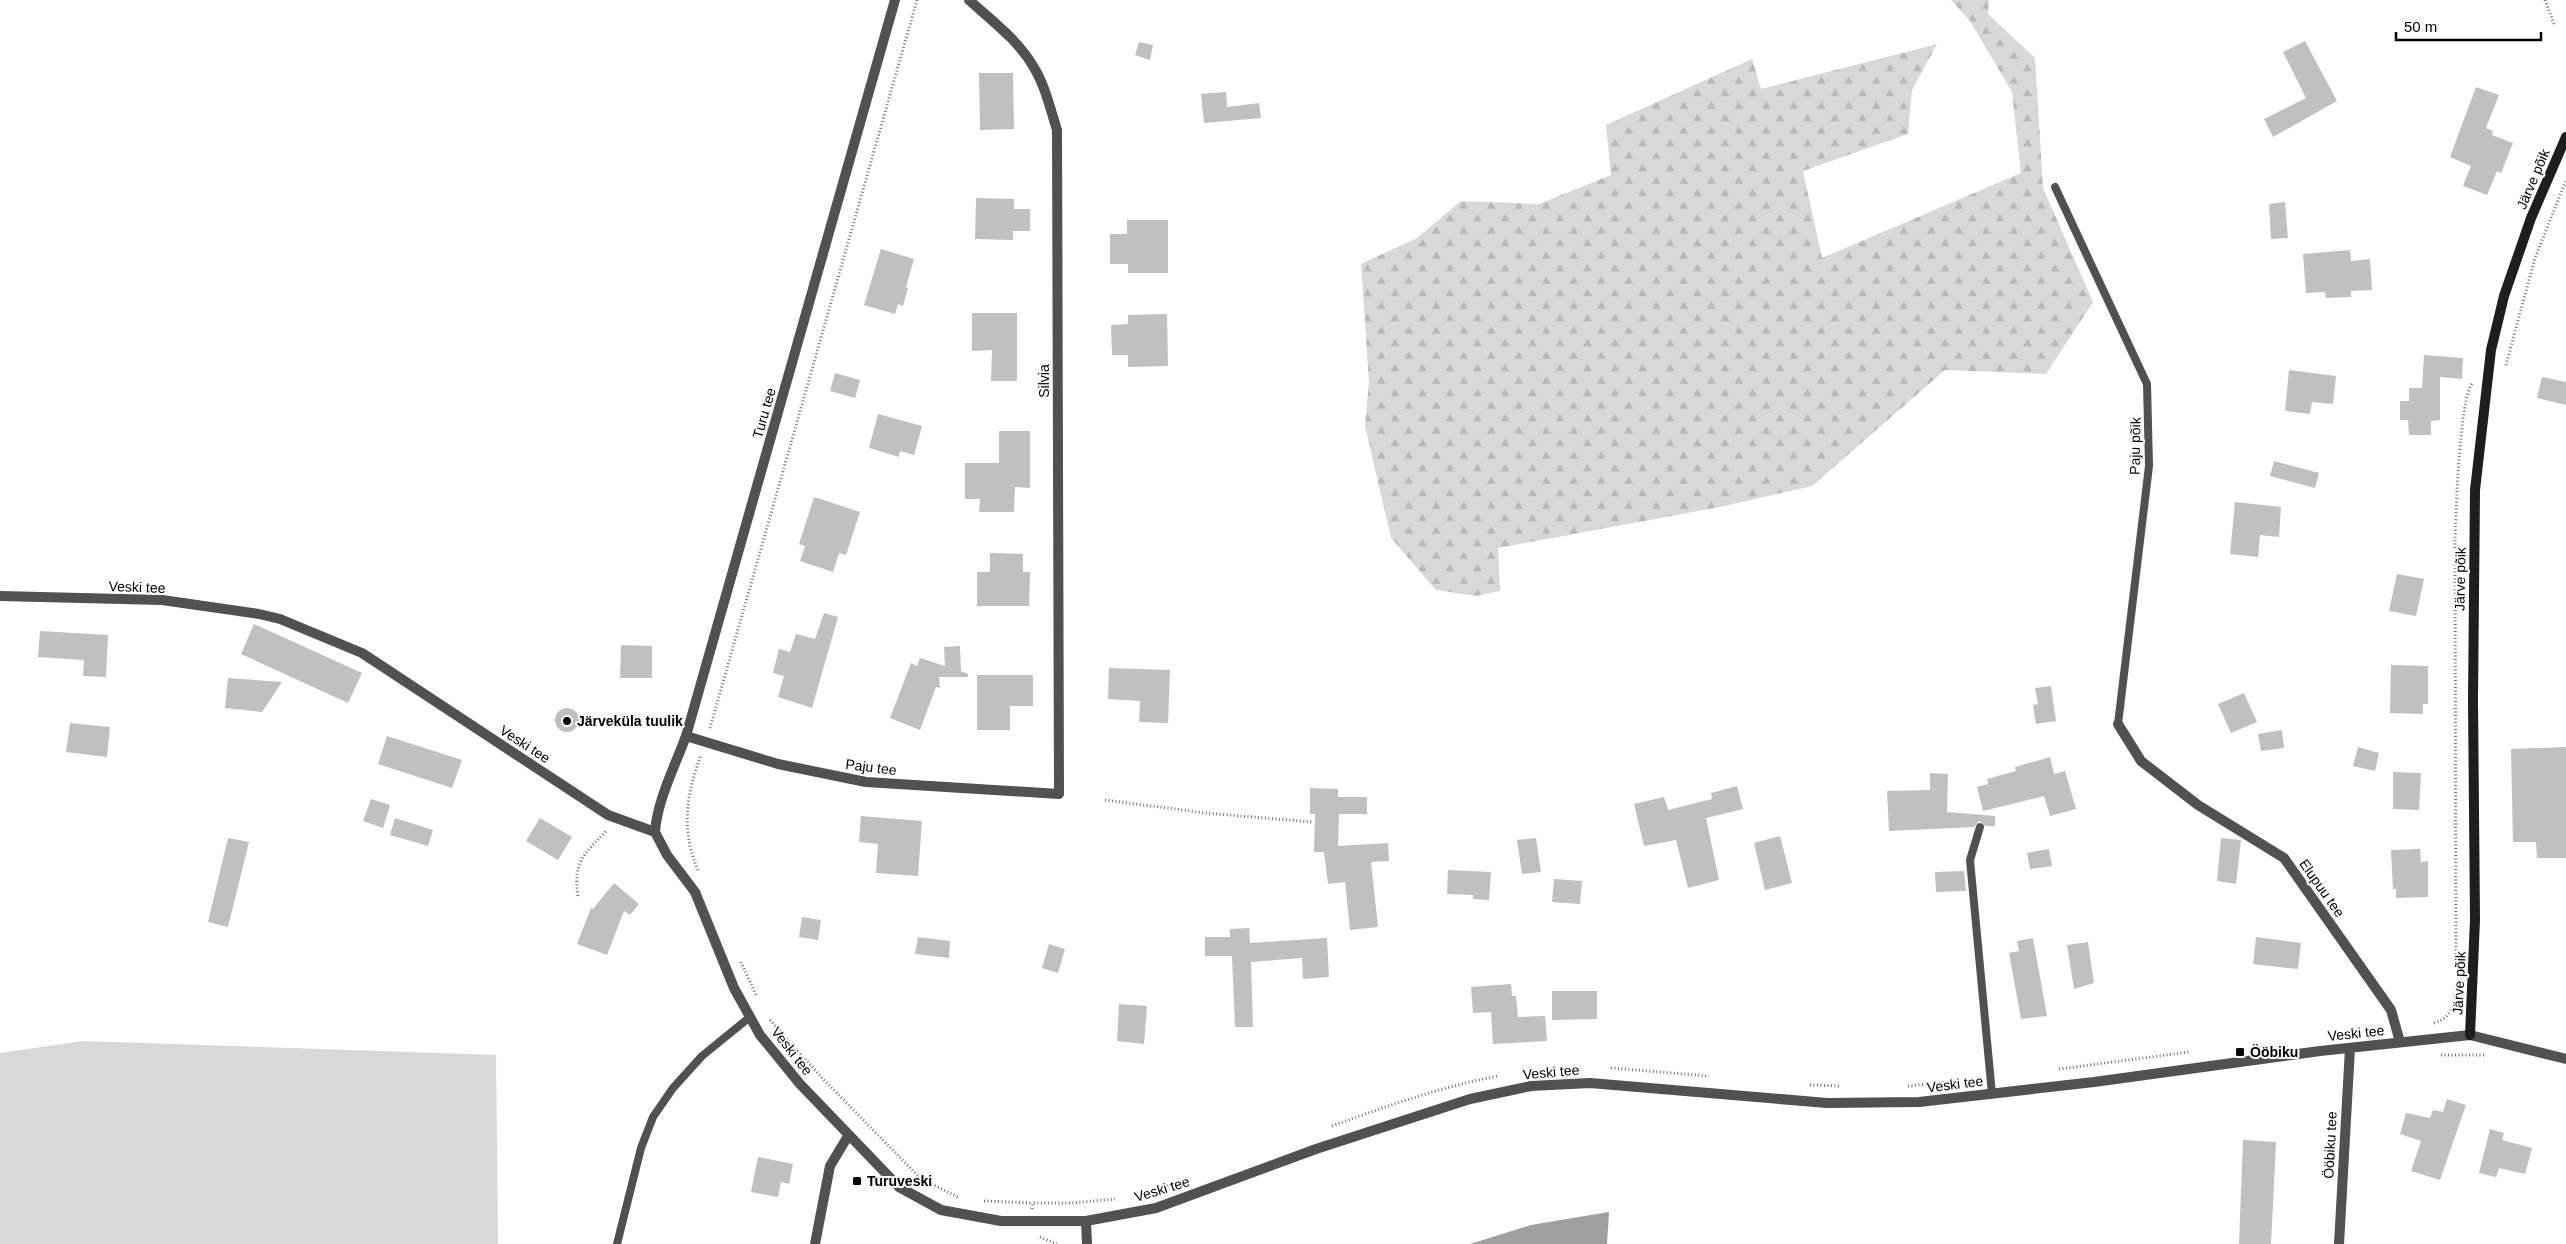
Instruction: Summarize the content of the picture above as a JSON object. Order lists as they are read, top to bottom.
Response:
{
  "streets": {
    "street": [
      "Järve põik",
      "Silvia",
      "Turu tee",
      "Veski tee",
      "Paju tee",
      "Elupuu tee",
      "Ööbiku tee"
    ],
    "lane": ["Paju põik"]
  },
  "crossings": [
    ["Järve põik", "Veski tee"],
    ["Silvia", "Paju tee"],
    ["Turu tee", "Veski tee"],
    ["Turu tee", "Paju tee"],
    ["Paju põik", "Elupuu tee"],
    ["Veski tee", "Elupuu tee"],
    ["Veski tee", "Ööbiku tee"]
  ],
  "places": {
    "other": ["Järveküla tuulik"],
    "transit": ["Ööbiku", "Turuveski"]
  },
  "scale_bar": "50 m"
}
